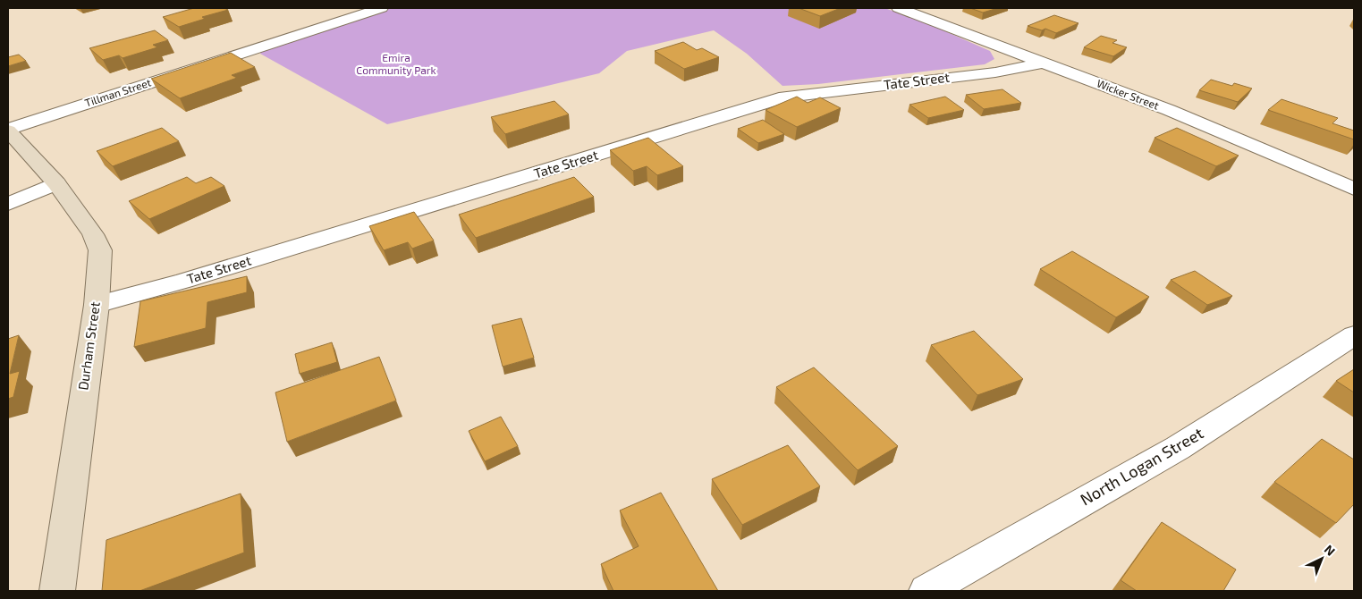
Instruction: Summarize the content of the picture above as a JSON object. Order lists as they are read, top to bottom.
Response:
{
  "streets": {
    "street": [
      "Tate Street",
      "Tillman Street",
      "Wicker Street",
      "Durham Street",
      "North Logan Street"
    ]
  },
  "crossings": [
    ["Tate Street", "Wicker Street"],
    ["Tate Street", "Durham Street"],
    ["Tillman Street", "Durham Street"]
  ],
  "parks": ["Emira Community Park"],
  "north": "top right"
}
